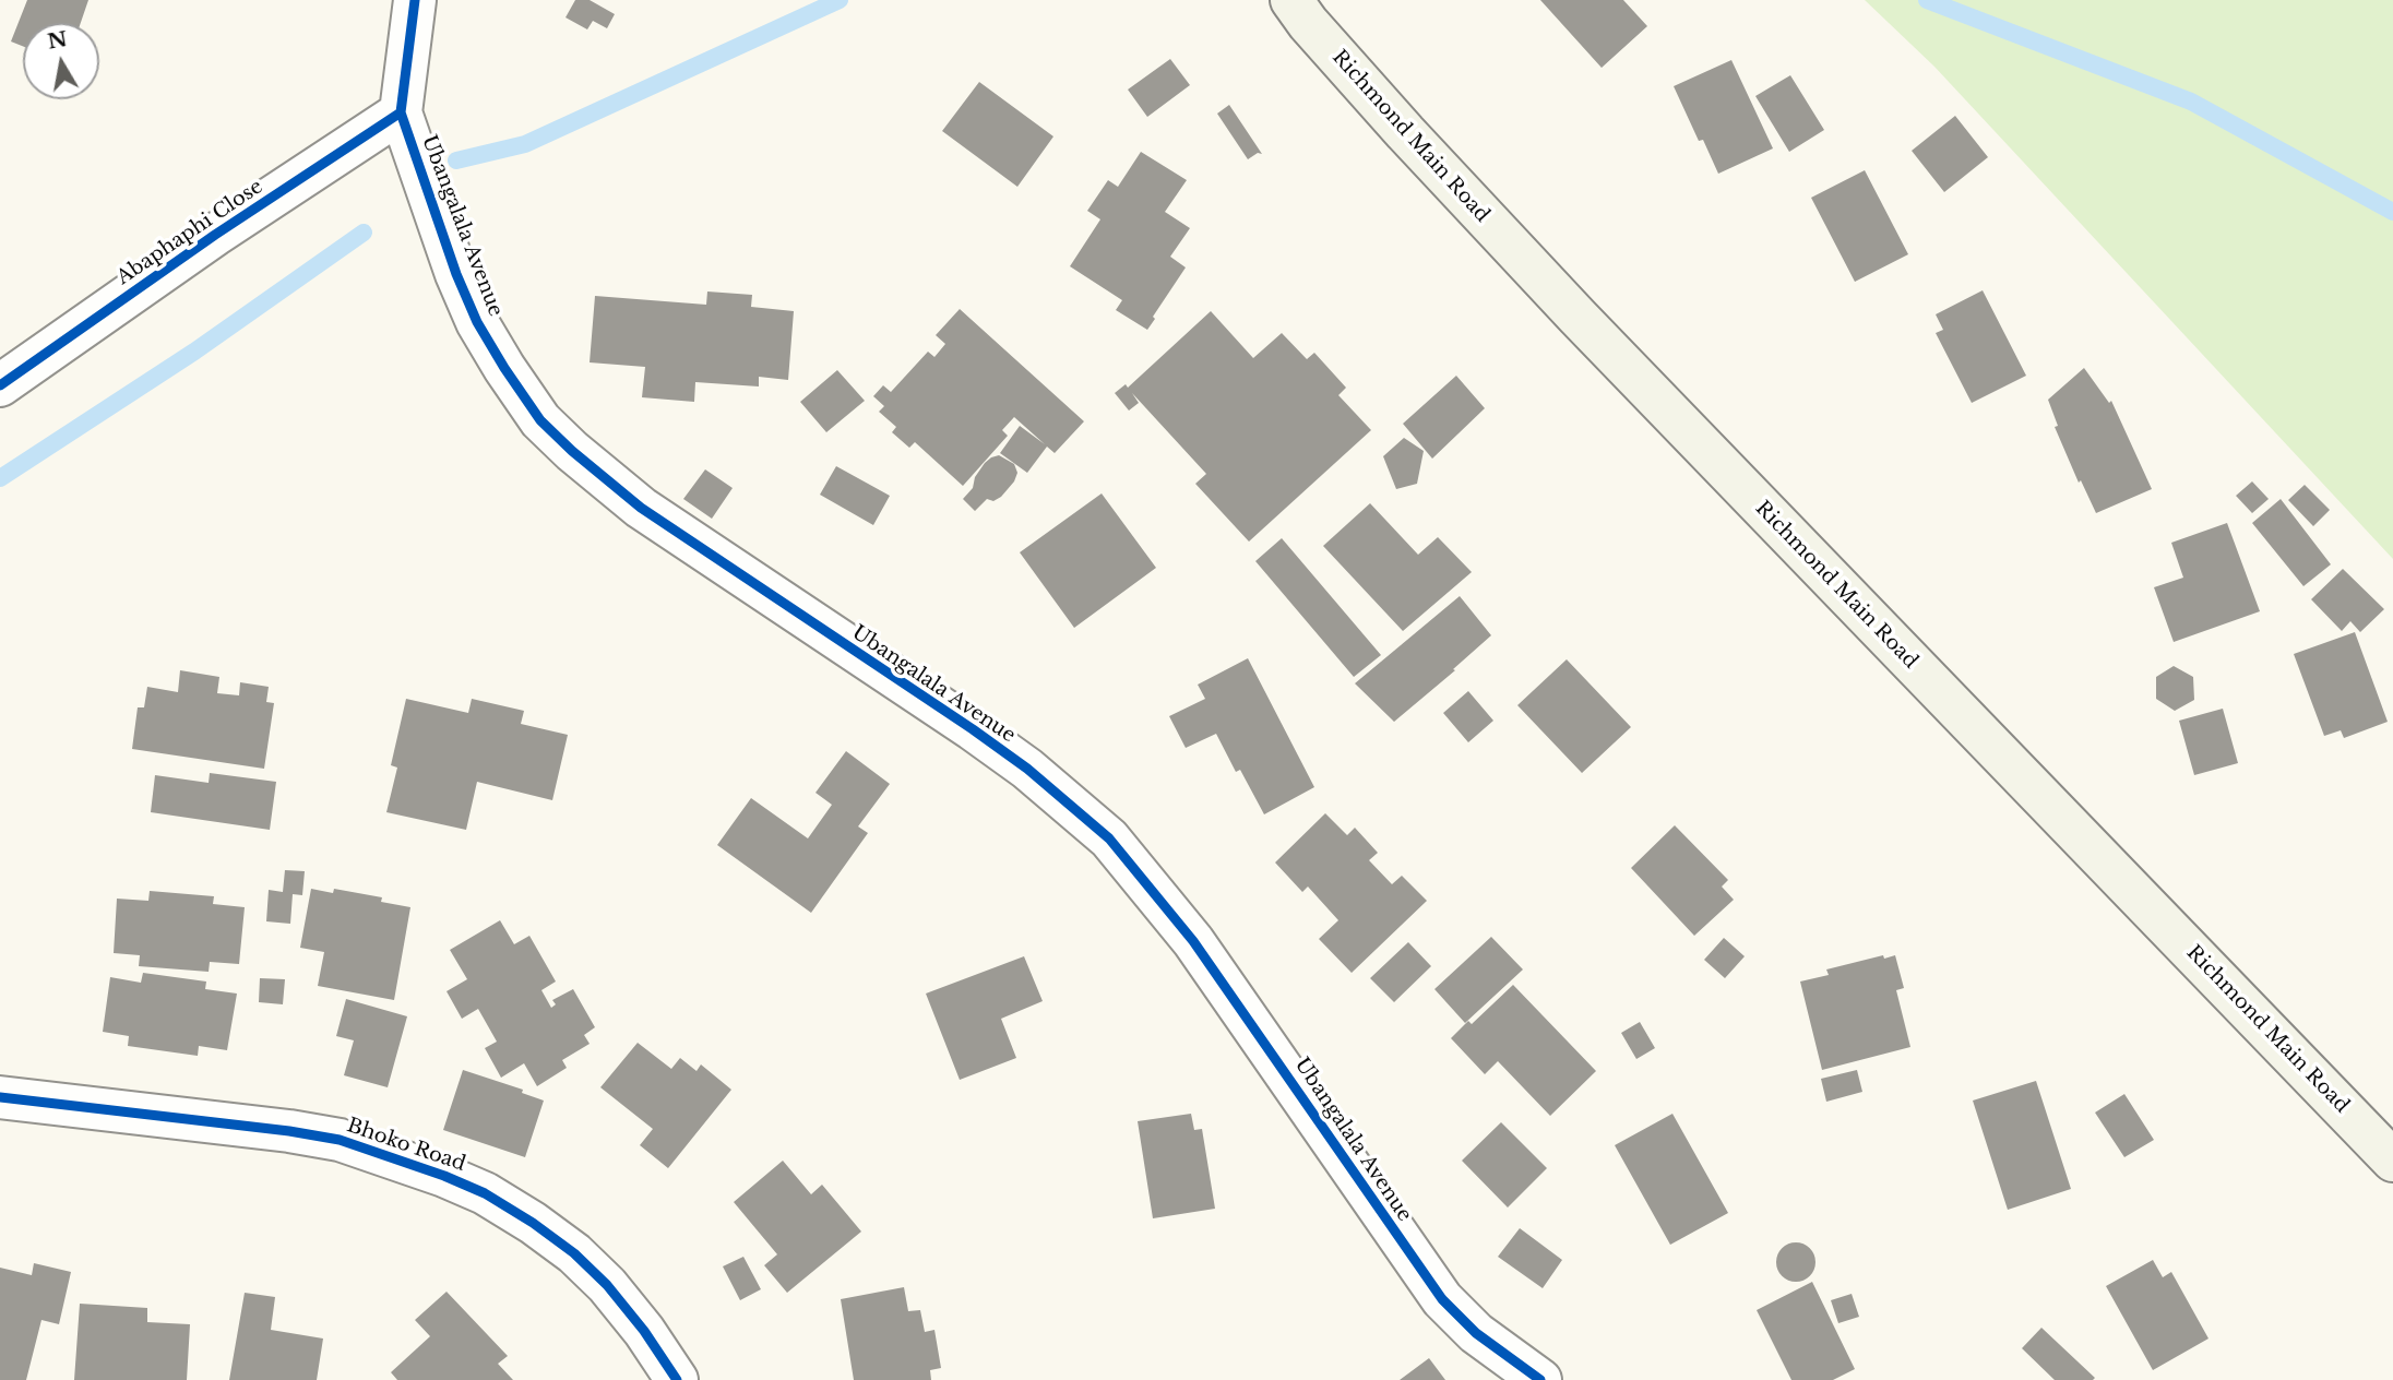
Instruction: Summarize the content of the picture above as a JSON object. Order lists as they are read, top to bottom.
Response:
{
  "streets": {
    "main road": ["Richmond Main Road"],
    "street": ["Ubangalala Avenue", "Abaphaphi Close", "Bhoko Road"]
  },
  "crossings": [
    ["Ubangalala Avenue", "Abaphaphi Close"]
  ],
  "north": "top"
}
